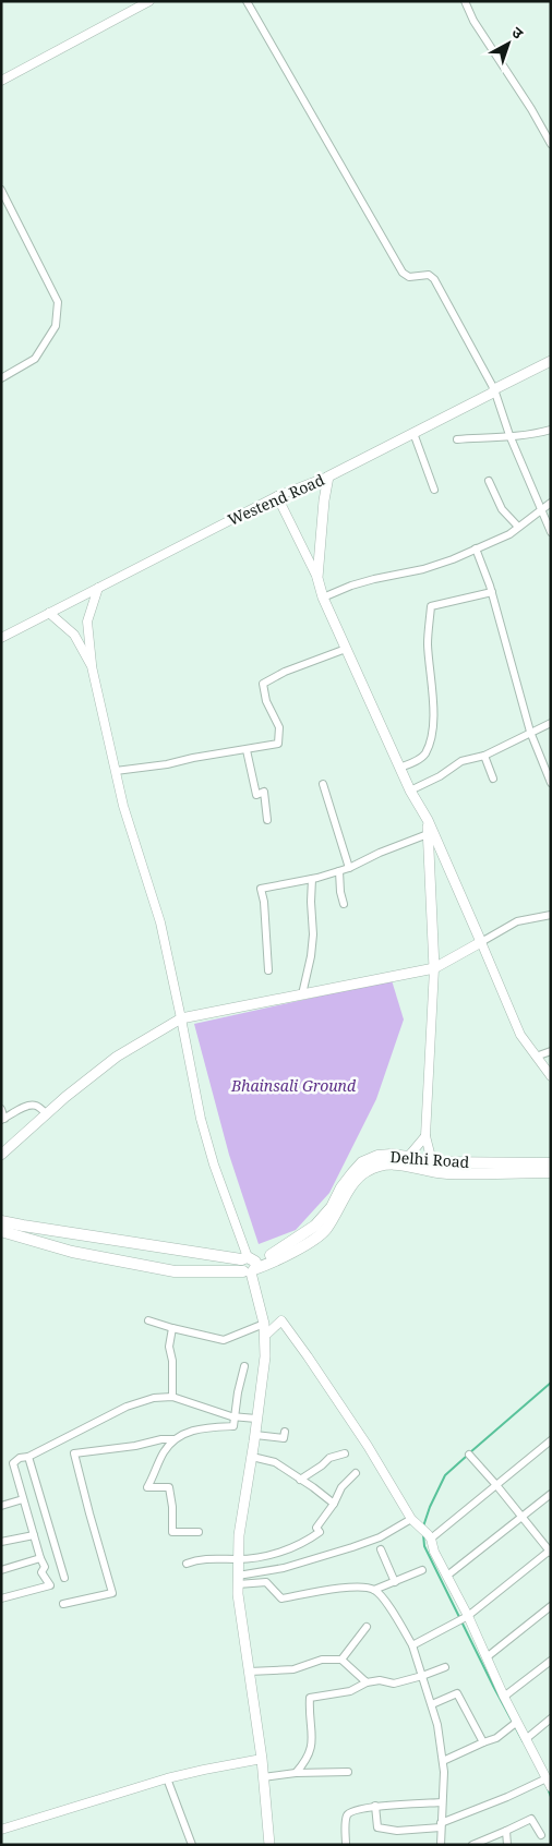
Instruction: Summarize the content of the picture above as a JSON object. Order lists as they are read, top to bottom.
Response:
{
  "streets": {
    "main road": ["Westend Road", "Delhi Road"]
  },
  "parks": ["Bhainsali Ground"],
  "north": "top right"
}
